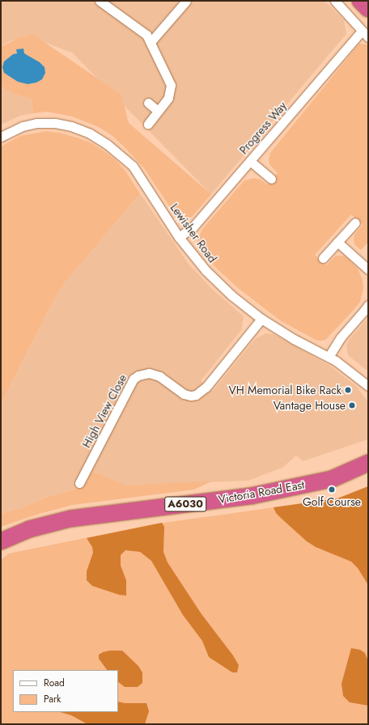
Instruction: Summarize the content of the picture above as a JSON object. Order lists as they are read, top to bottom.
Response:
{
  "streets": {
    "highway": ["Victoria Road East", "A6030"],
    "street": ["Progress Way", "Lewisher Road", "High View Close"]
  },
  "crossings": [
    ["Progress Way", "Lewisher Road"],
    ["Lewisher Road", "High View Close"]
  ],
  "places": ["VH Memorial Bike Rack", "Vantage House", "Golf Course"],
  "legend": ["Road", "Park"]
}
